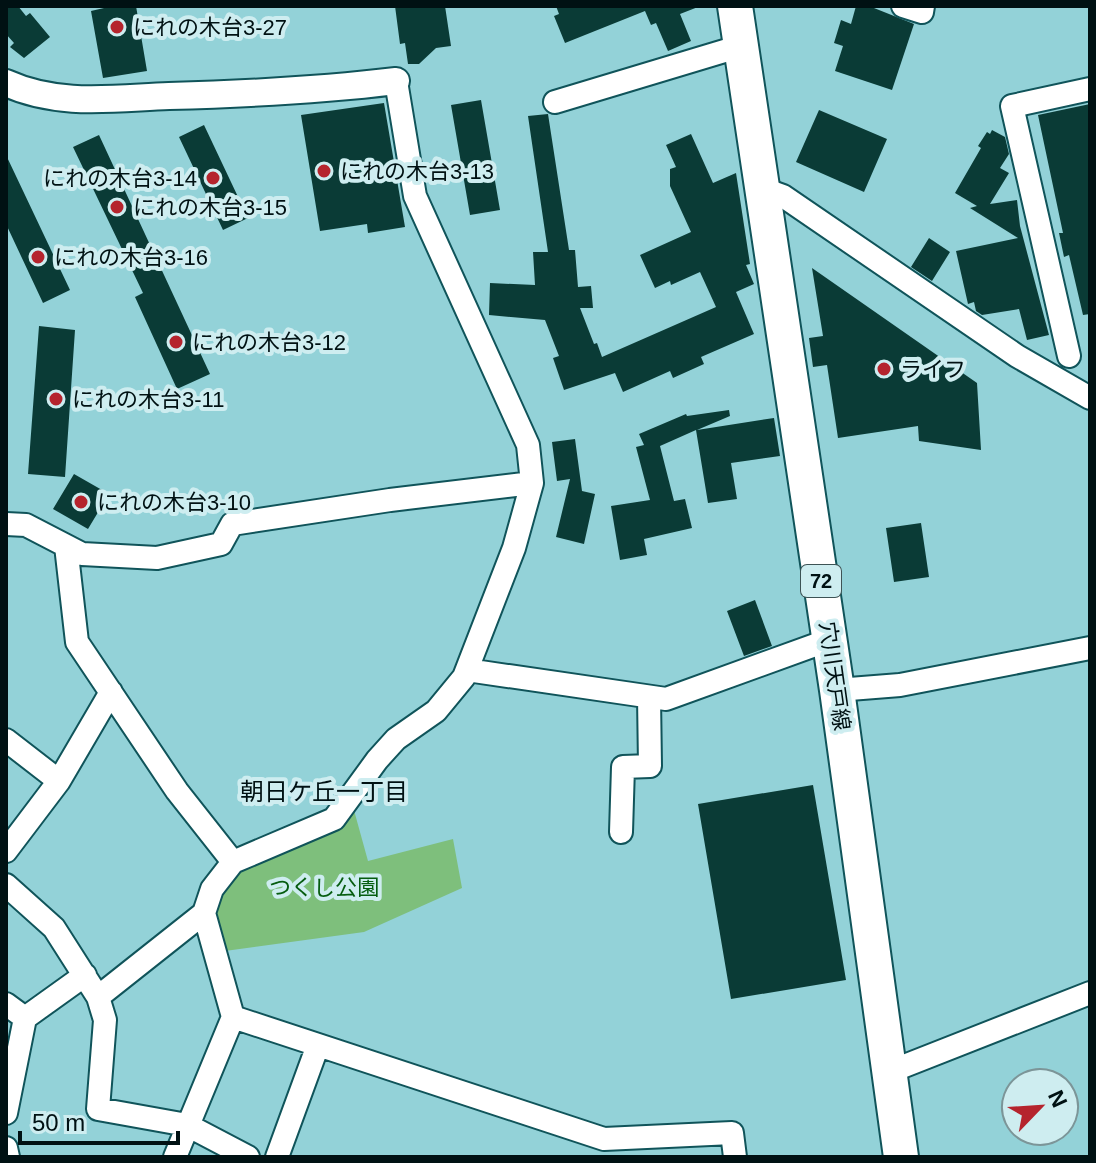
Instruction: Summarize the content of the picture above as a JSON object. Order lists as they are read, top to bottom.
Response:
{
  "streets": {
    "main road": ["72", "穴川天戸線"]
  },
  "districts": ["朝日ケ丘一丁目"],
  "parks": ["つくし公園"],
  "places": [
    "にれの木台3-27",
    "にれの木台3-13",
    "にれの木台3-14",
    "にれの木台3-15",
    "にれの木台3-16",
    "にれの木台3-12",
    "ライフ",
    "にれの木台3-11",
    "にれの木台3-10"
  ],
  "scale_bar": "50 m",
  "north": "top right"
}
